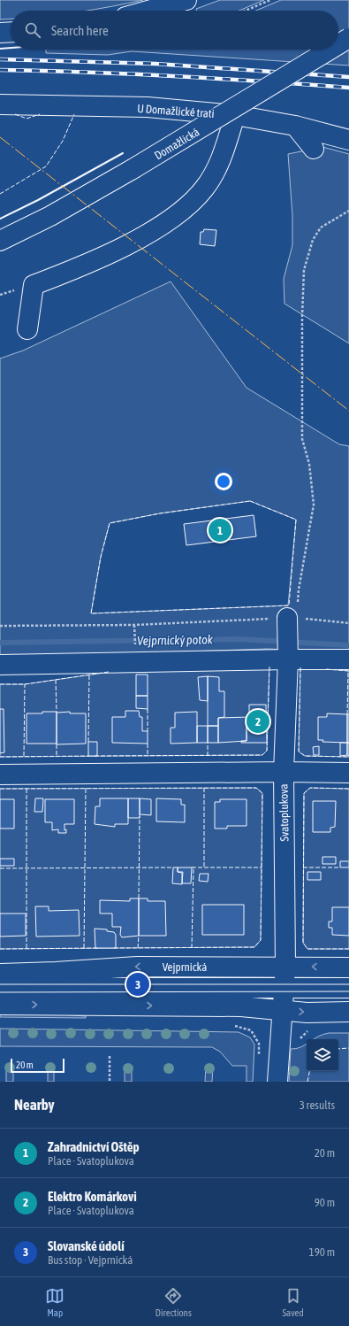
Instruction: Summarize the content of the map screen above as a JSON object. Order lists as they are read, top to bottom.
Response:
{
  "streets": {
    "street": [
      "U Domažlické trati",
      "Domažlická",
      "Svatoplukova",
      "Vejprnická"
    ]
  },
  "crossings": [
    ["Svatoplukova", "Vejprnická"]
  ],
  "water": ["Vejprnický potok"],
  "scale_bar": "20 m",
  "page": {
    "search": "Search here",
    "pins": ["1", "2", "3"],
    "scale": "20 m",
    "heading": ["Nearby", "3 results"],
    "list": [
      {
        "mark": "1",
        "name": "Zahradnictví Oštěp",
        "note": "Place · Svatoplukova",
        "value": "20 m"
      },
      {
        "mark": "2",
        "name": "Elektro Komárkovi",
        "note": "Place · Svatoplukova",
        "value": "90 m"
      },
      {
        "mark": "3",
        "name": "Slovanské údolí",
        "note": "Bus stop · Vejprnická",
        "value": "190 m"
      }
    ],
    "nav": ["Map", "Directions", "Saved"]
  }
}
